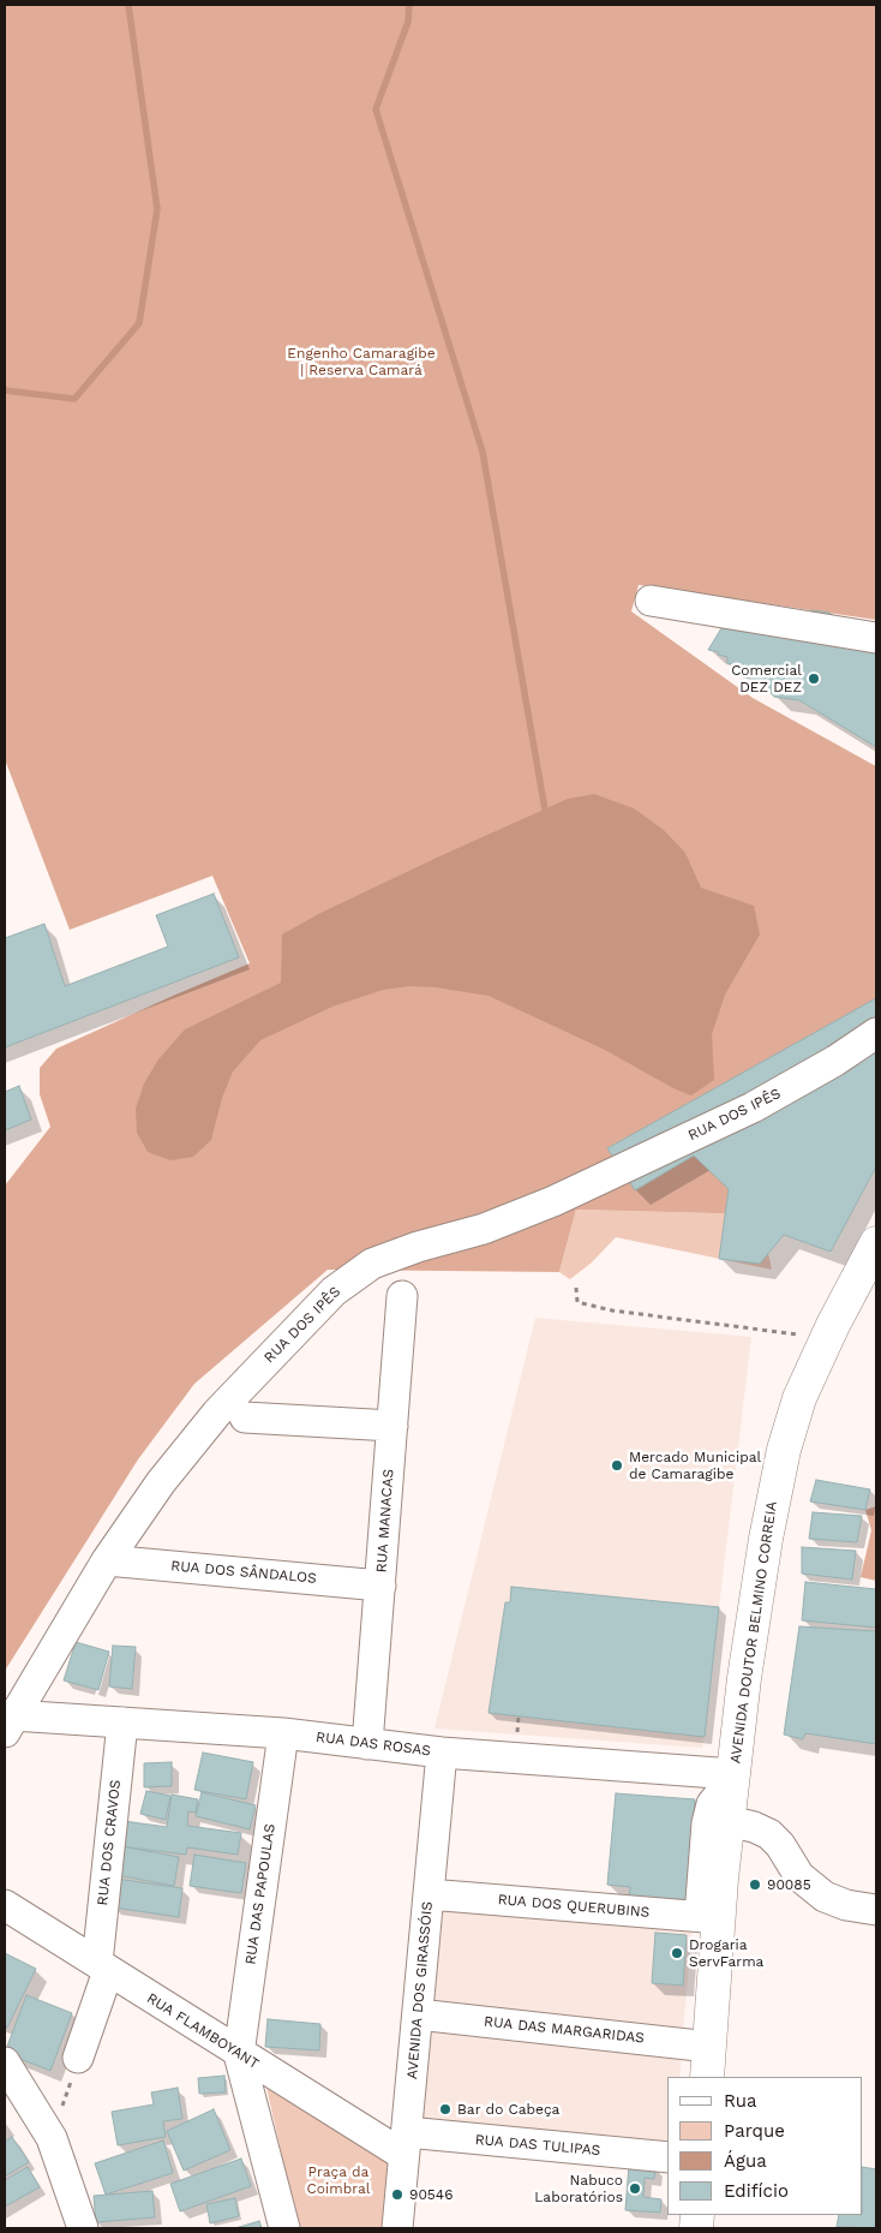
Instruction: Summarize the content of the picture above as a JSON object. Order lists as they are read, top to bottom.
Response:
{
  "streets": {
    "main road": ["AVENIDA DOUTOR BELMINO CORREIA"],
    "street": [
      "RUA DOS IPÊS",
      "RUA MANACAS",
      "RUA DOS SÂNDALOS",
      "RUA DAS ROSAS",
      "RUA DOS CRAVOS",
      "RUA DAS PAPOULAS",
      "RUA DOS QUERUBINS",
      "AVENIDA DOS GIRASSÓIS",
      "RUA DAS MARGARIDAS",
      "RUA FLAMBOYANT",
      "RUA DAS TULIPAS"
    ]
  },
  "crossings": [
    ["RUA DOS IPÊS", "RUA DOS SÂNDALOS"],
    ["RUA DOS IPÊS", "RUA DAS ROSAS"],
    ["RUA MANACAS", "RUA DOS SÂNDALOS"],
    ["RUA MANACAS", "RUA DAS ROSAS"],
    ["AVENIDA DOUTOR BELMINO CORREIA", "RUA DAS ROSAS"],
    ["AVENIDA DOUTOR BELMINO CORREIA", "RUA DOS QUERUBINS"],
    ["AVENIDA DOUTOR BELMINO CORREIA", "RUA DAS MARGARIDAS"],
    ["RUA DAS ROSAS", "RUA DOS CRAVOS"],
    ["RUA DAS ROSAS", "RUA DAS PAPOULAS"],
    ["RUA DAS ROSAS", "AVENIDA DOS GIRASSÓIS"],
    ["RUA DOS CRAVOS", "RUA FLAMBOYANT"],
    ["RUA DAS PAPOULAS", "RUA FLAMBOYANT"],
    ["RUA DOS QUERUBINS", "AVENIDA DOS GIRASSÓIS"],
    ["AVENIDA DOS GIRASSÓIS", "RUA DAS MARGARIDAS"],
    ["AVENIDA DOS GIRASSÓIS", "RUA FLAMBOYANT"],
    ["AVENIDA DOS GIRASSÓIS", "RUA DAS TULIPAS"],
    ["RUA FLAMBOYANT", "RUA DAS TULIPAS"]
  ],
  "parks": ["Engenho Camaragibe | Reserva Camará", "Praça da Coimbral"],
  "places": [
    "Comercial DEZ DEZ",
    "Mercado Municipal de Camaragibe",
    "90085",
    "Drogaria ServFarma",
    "Bar do Cabeça",
    "Nabuco Laboratórios",
    "90546"
  ],
  "legend": [
    "Rua",
    "Parque",
    "Água",
    "Edifício"
  ]
}
